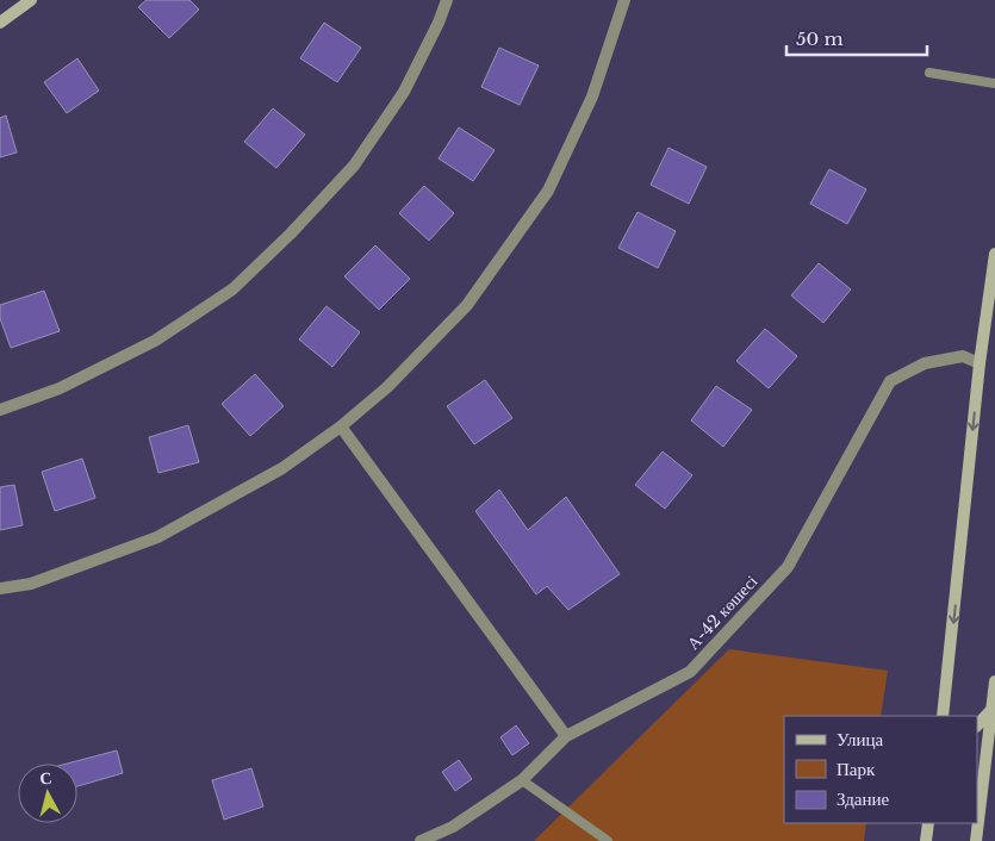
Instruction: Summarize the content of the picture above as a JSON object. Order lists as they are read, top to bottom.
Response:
{
  "streets": {
    "street": ["А-42 көшесі"]
  },
  "legend": ["Улица", "Парк", "Здание"],
  "scale_bar": "50 m",
  "north": "top"
}
